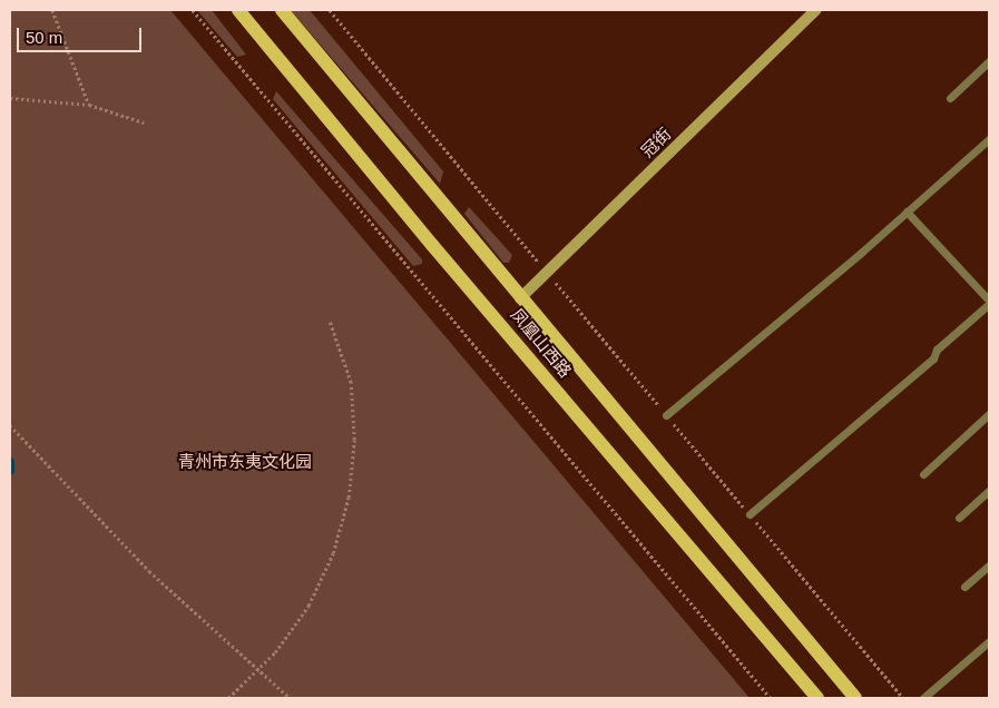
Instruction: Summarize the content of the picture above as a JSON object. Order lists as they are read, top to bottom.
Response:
{
  "streets": {
    "main road": ["凤凰山西路"],
    "street": ["冠街"]
  },
  "crossings": [
    ["冠街", "凤凰山西路"]
  ],
  "parks": ["青州市东夷文化园"],
  "scale_bar": "50 m"
}
